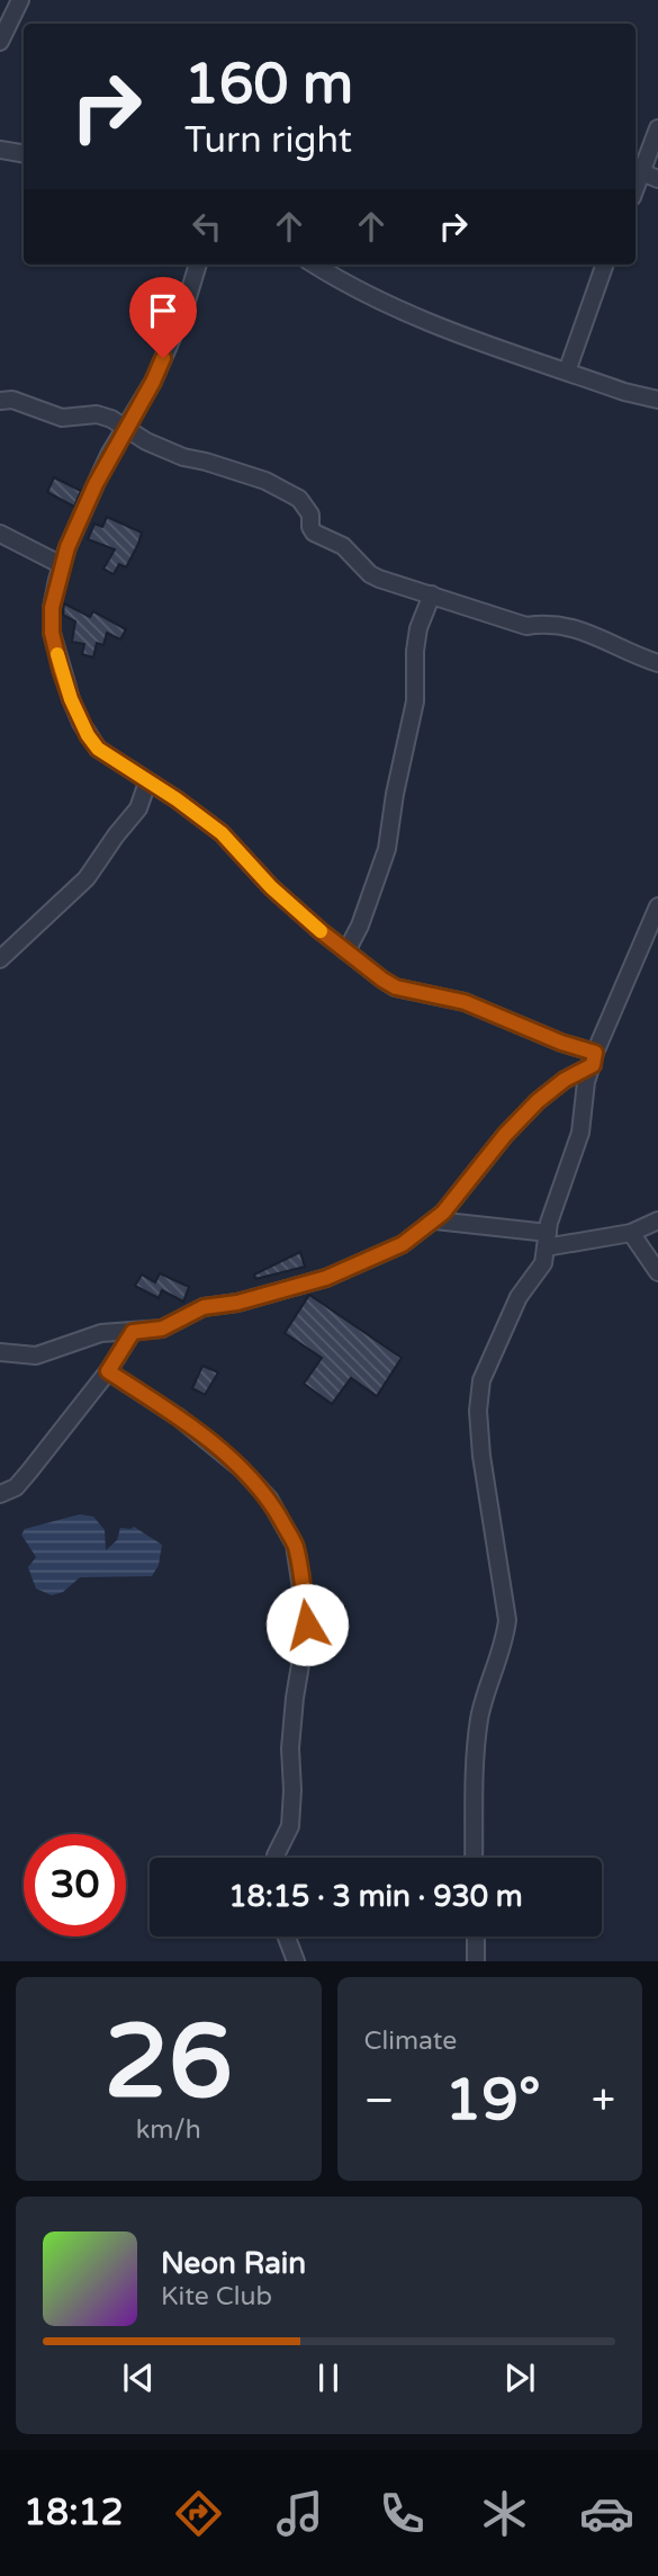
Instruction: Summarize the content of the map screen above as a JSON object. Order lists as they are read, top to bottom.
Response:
{
  "page": {
    "turn": ["160 m", "Turn right"],
    "limit": "30",
    "trip": "18:15 · 3 min · 930 m",
    "tile": [
      ["26", "km/h"],
      "Climate"
    ],
    "heat": ["−", "19°", "+"],
    "song": ["Neon Rain", "Kite Club"],
    "tabs": "18:12"
  }
}
